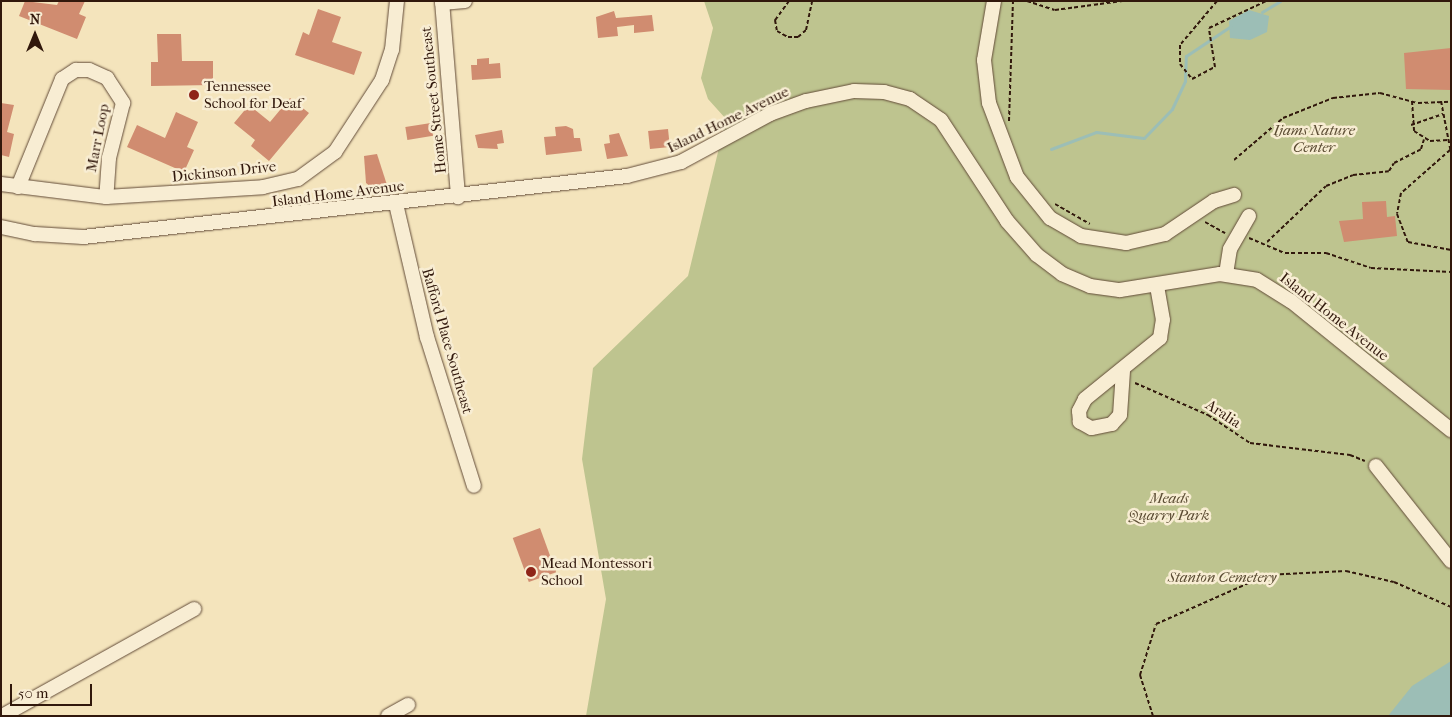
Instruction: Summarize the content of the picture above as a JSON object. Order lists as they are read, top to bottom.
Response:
{
  "streets": {
    "street": [
      "Home Street Southeast",
      "Island Home Avenue",
      "Marr Loop",
      "Dickinson Drive",
      "Bafford Place Southeast"
    ],
    "path": ["Aralia"]
  },
  "crossings": [
    ["Home Street Southeast", "Island Home Avenue"],
    ["Island Home Avenue", "Bafford Place Southeast"],
    ["Marr Loop", "Dickinson Drive"]
  ],
  "parks": ["Ijams Nature Center", "Meads Quarry Park", "Stanton Cemetery"],
  "places": ["Tennessee School for Deaf", "Mead Montessori School"],
  "scale_bar": "50 m",
  "north": "top"
}
